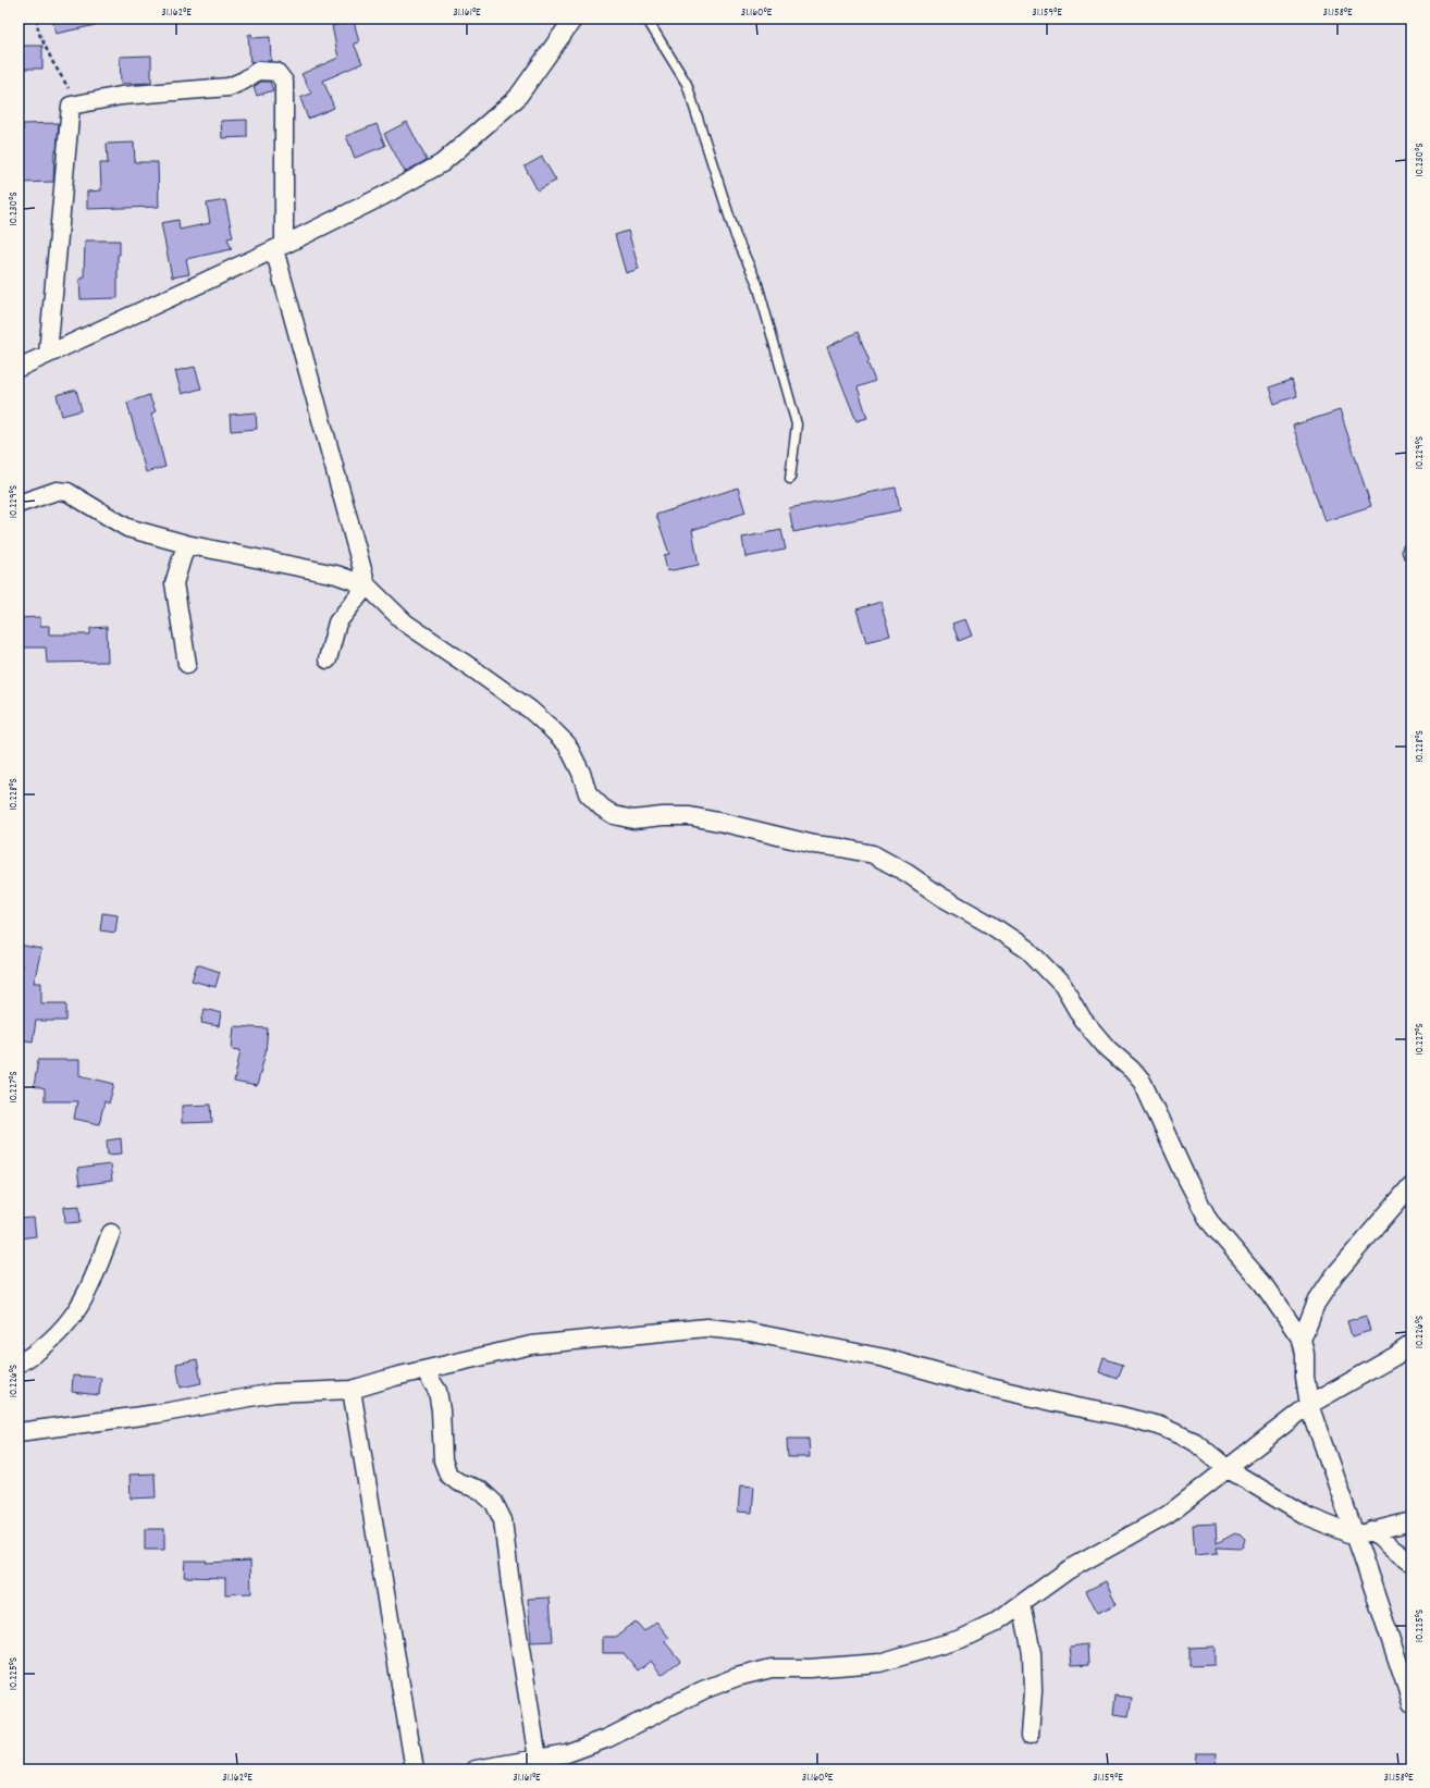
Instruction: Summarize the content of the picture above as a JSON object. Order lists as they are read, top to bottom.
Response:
{
  "coordinates": [
    "31.162°E",
    "31.161°E",
    "31.160°E",
    "31.159°E",
    "31.158°E",
    "10.230°S",
    "10.229°S",
    "10.228°S",
    "10.227°S",
    "10.226°S",
    "10.225°S"
  ]
}
